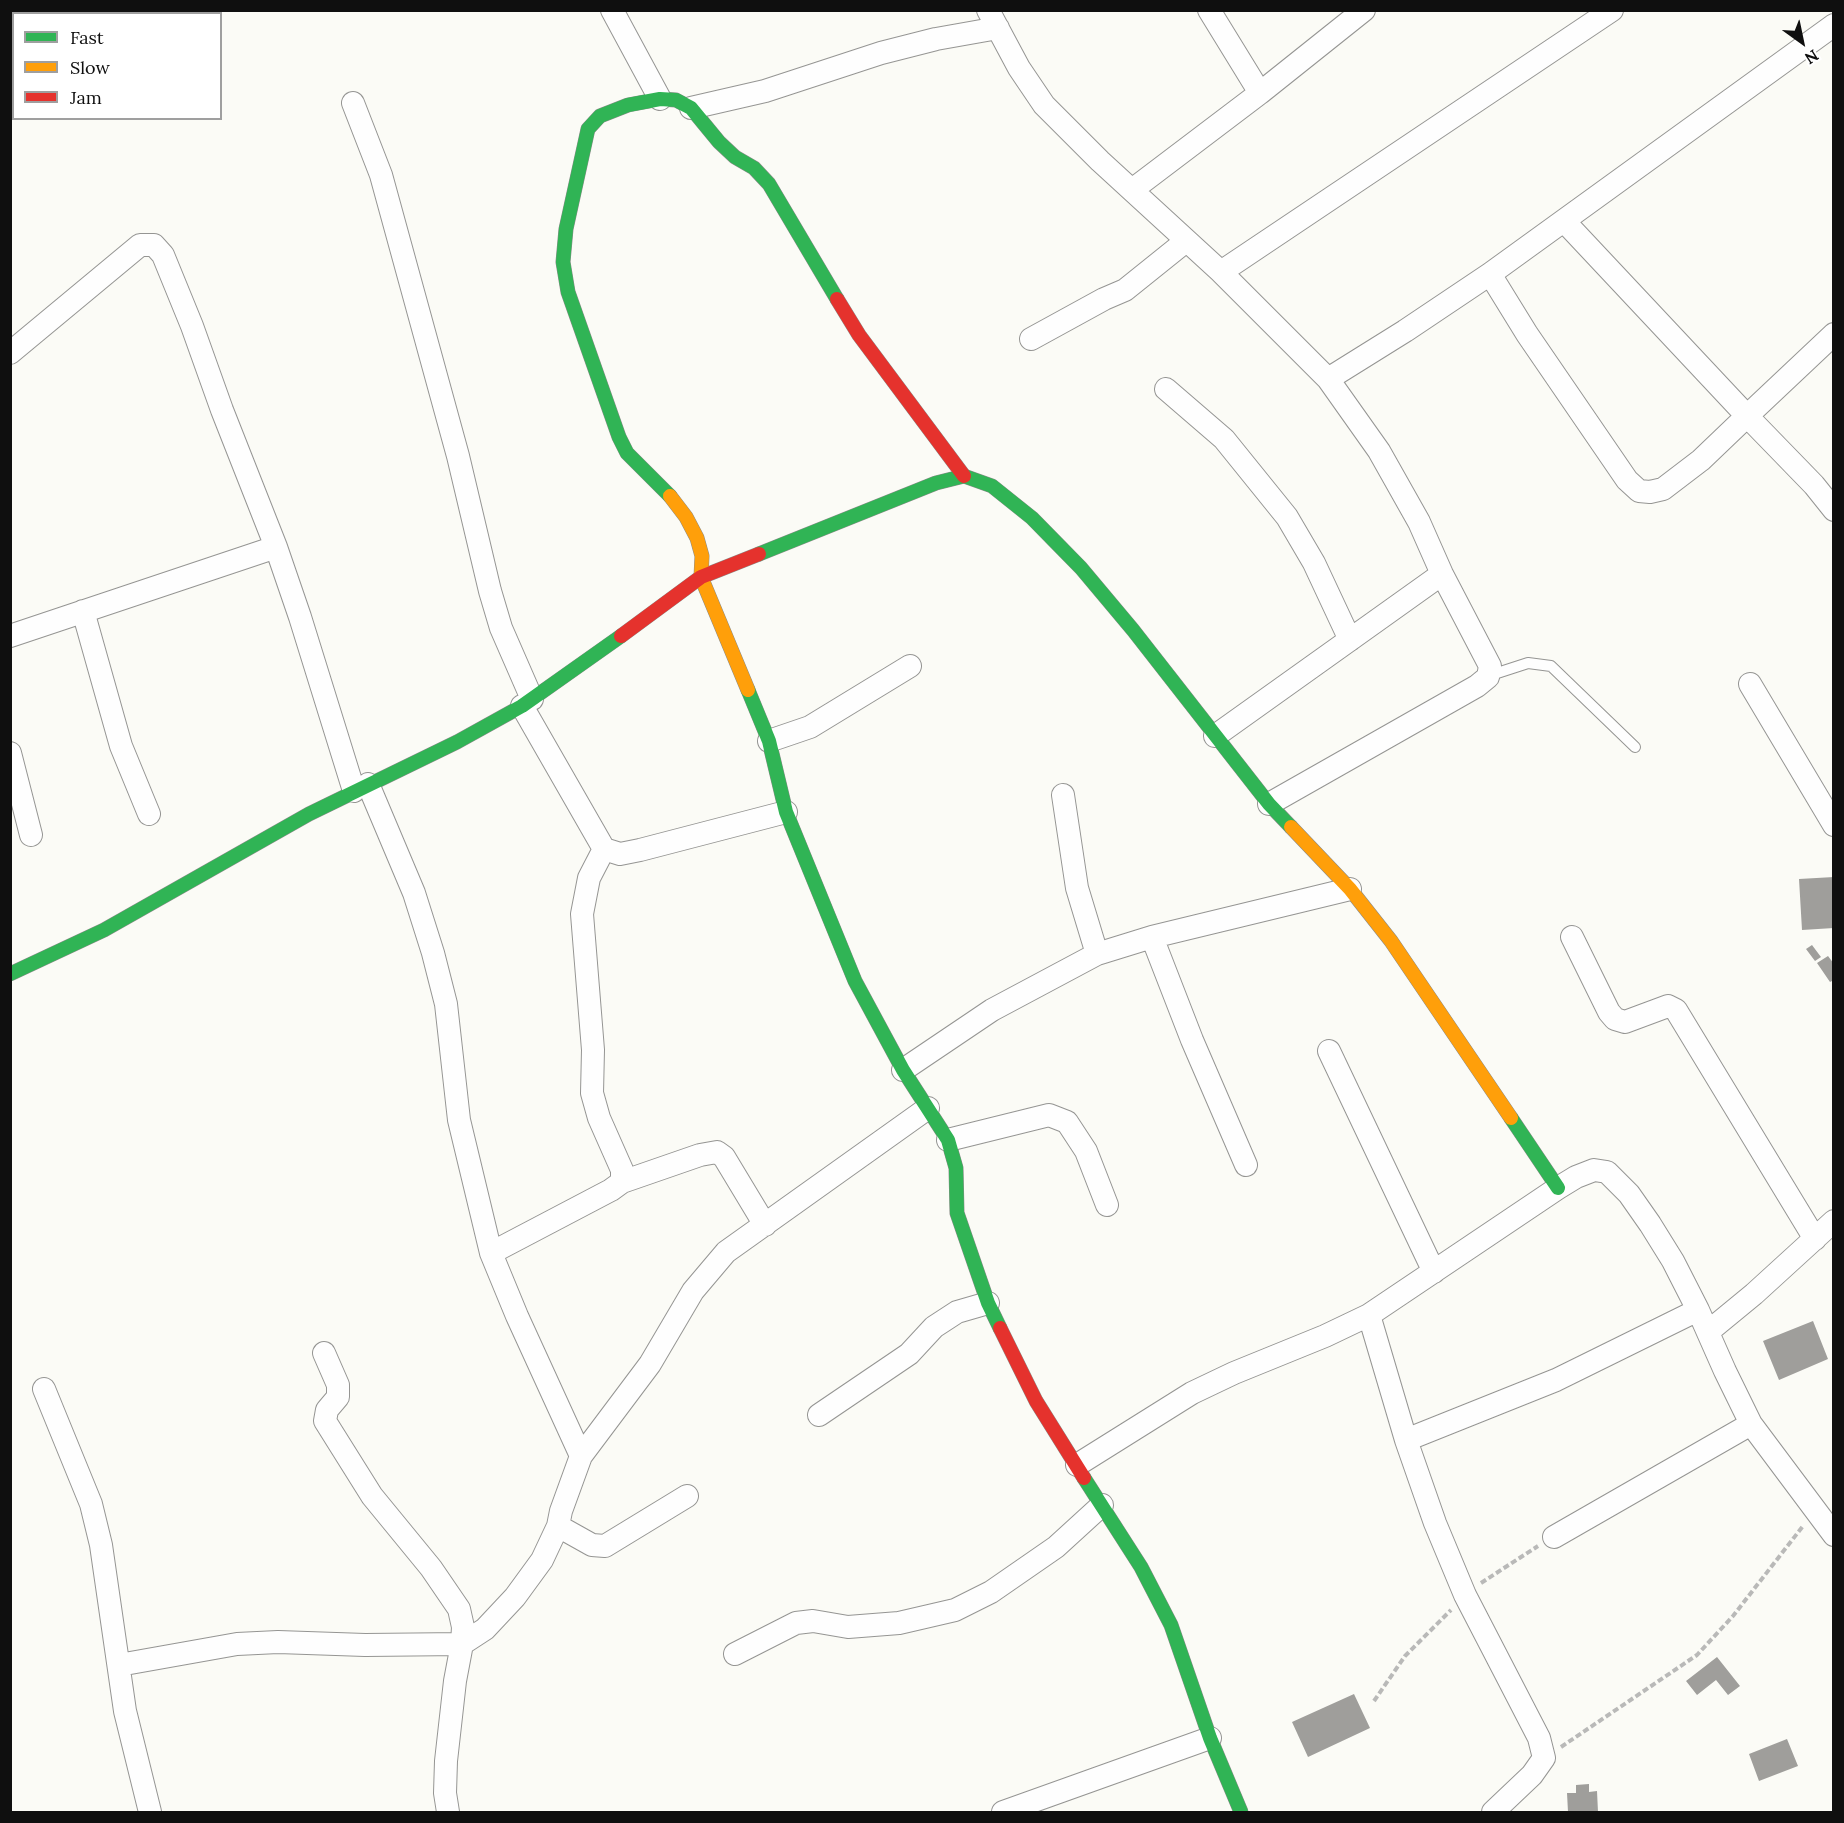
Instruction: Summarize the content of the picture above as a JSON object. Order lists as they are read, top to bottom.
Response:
{
  "legend": ["Fast", "Slow", "Jam"],
  "north": "bottom right"
}
